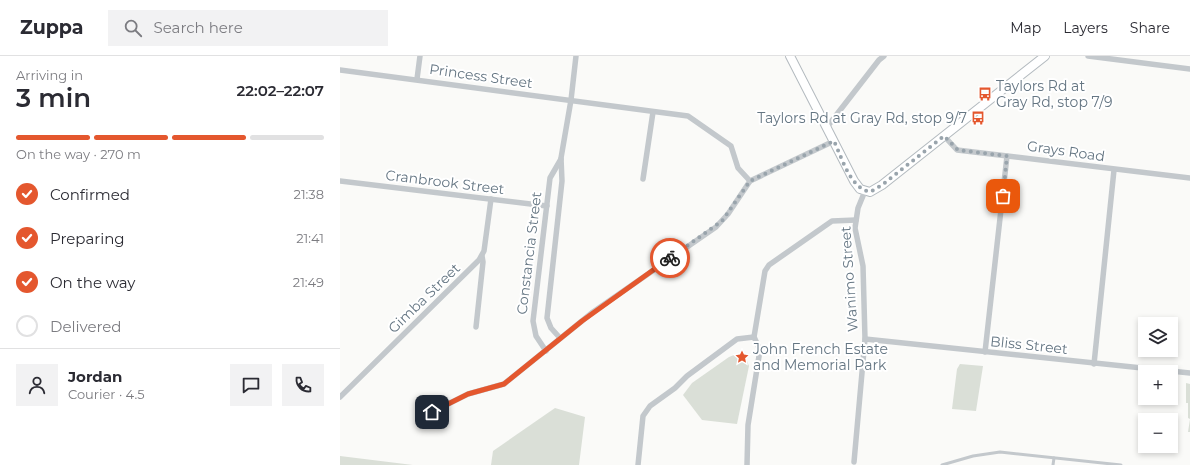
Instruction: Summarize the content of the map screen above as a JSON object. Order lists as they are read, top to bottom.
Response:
{
  "streets": {
    "street": [
      "Princess Street",
      "Grays Road",
      "Cranbrook Street",
      "Constancia Street",
      "Wanimo Street",
      "Gimba Street",
      "Bliss Street"
    ]
  },
  "crossings": [
    ["Princess Street", "Constancia Street"],
    ["Cranbrook Street", "Constancia Street"],
    ["Wanimo Street", "Bliss Street"]
  ],
  "places": {
    "bus stop": ["Taylors Rd at Gray Rd, stop 7/9", "Taylors Rd at Gray Rd, stop 9/7"],
    "place": ["John French Estate and Memorial Park"]
  },
  "page": {
    "header": "Zuppa",
    "search": "Search here",
    "nav": ["Map", "Layers", "Share"],
    "heading": ["3 min", "Arriving in", "22:02–22:07"],
    "panel": ["Jordan", "Courier · 4.5"],
    "bar": "On the way · 270 m",
    "list": [
      ["Confirmed", "21:38"],
      ["Preparing", "21:41"],
      ["On the way", "21:49"],
      "Delivered"
    ],
    "map_buttons": ["+", "−"]
  }
}
